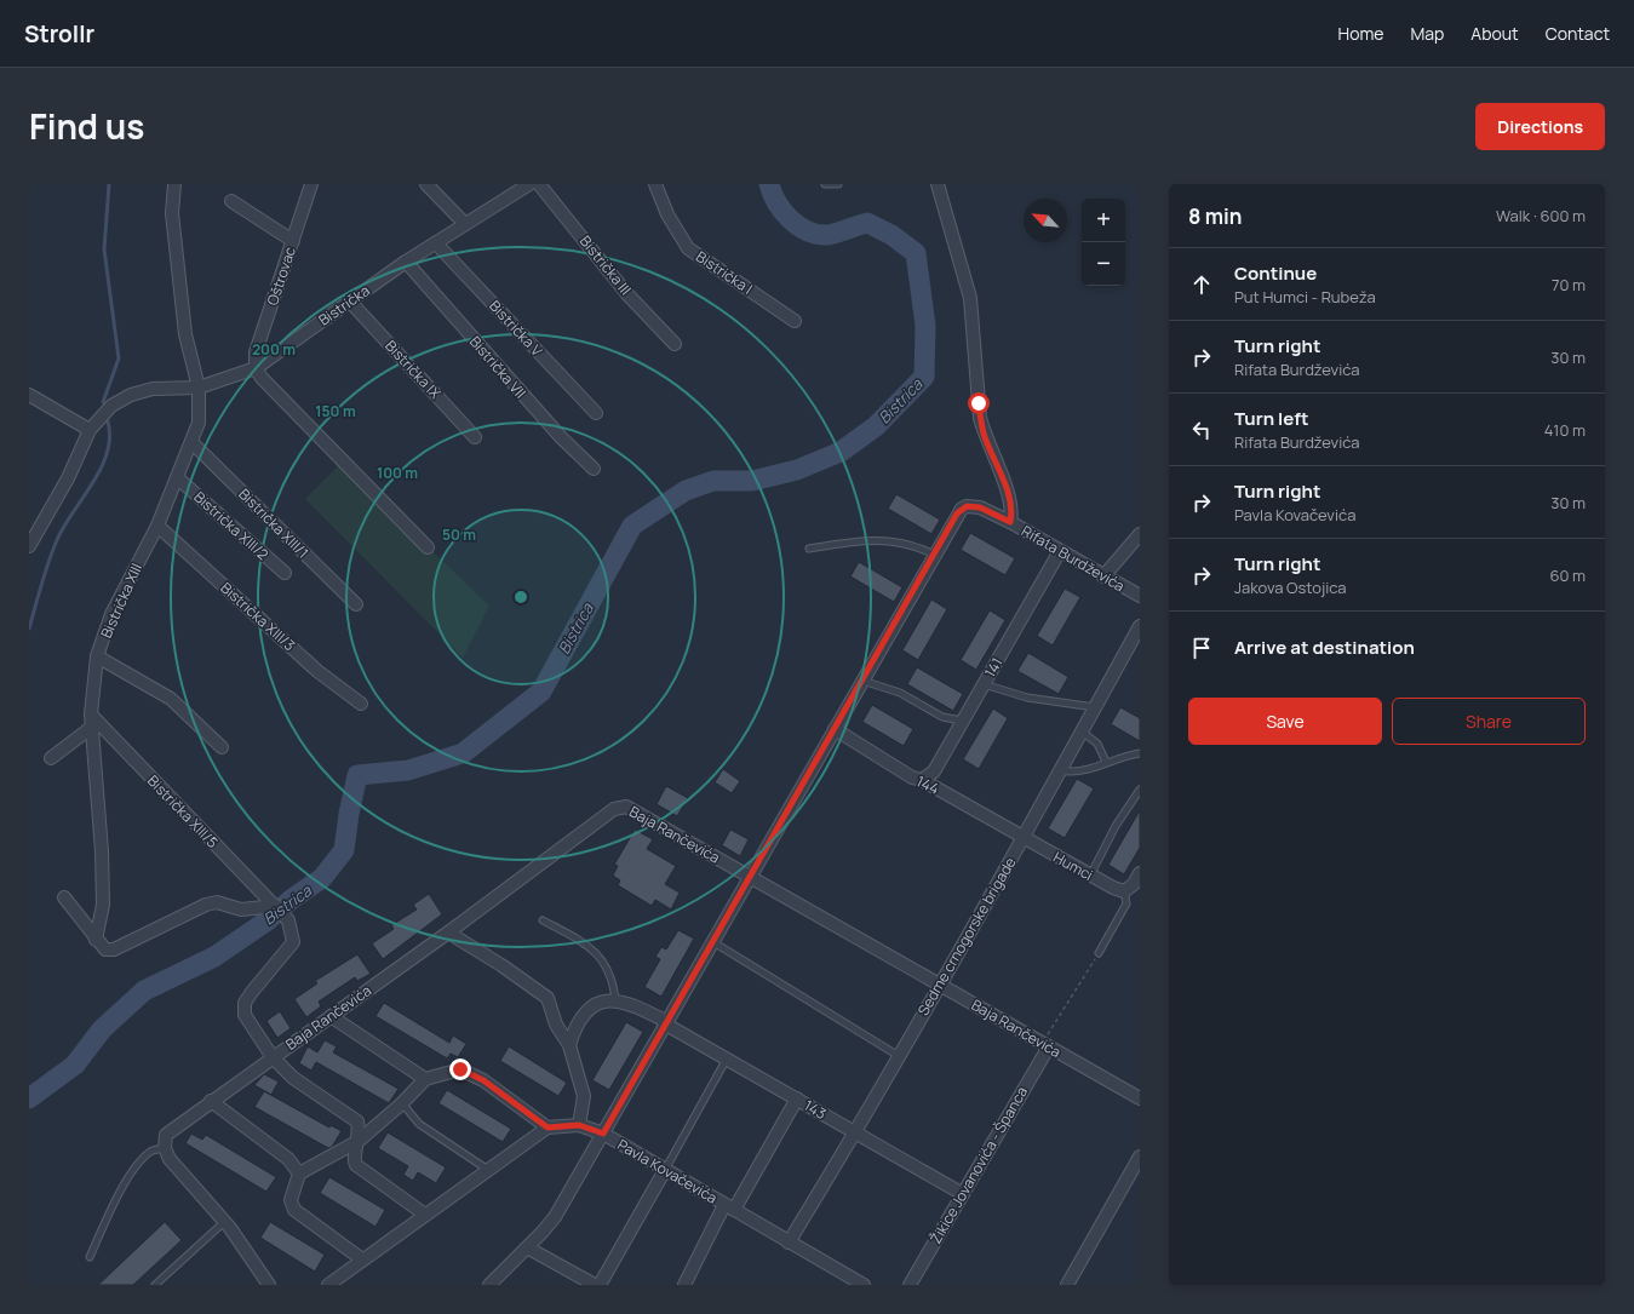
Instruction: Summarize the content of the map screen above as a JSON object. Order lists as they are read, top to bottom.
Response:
{
  "streets": {
    "street": [
      "Bistrička III",
      "Bistrička I",
      "Oštrovac",
      "Bistrička",
      "Bistrička V",
      "Bistrička VII",
      "Bistrička IX",
      "Bistrička XIII/1",
      "Bistrička XIII/2",
      "Rifata Burdževića",
      "Bistrička XIII",
      "Bistrička XIII/3",
      "141",
      "144",
      "Bistrička XIII/5",
      "Baja Rančevića",
      "Humci",
      "Sedme crnogorske brigade",
      "143",
      "Žikice Jovanovića - Španca",
      "Pavla Kovačevića"
    ]
  },
  "crossings": [
    ["Oštrovac", "Bistrička"],
    ["Bistrička", "Bistrička V"],
    ["Bistrička", "Bistrička VII"],
    ["Bistrička", "Bistrička IX"],
    ["Bistrička", "Bistrička XIII"],
    ["Bistrička XIII/1", "Bistrička XIII"],
    ["Bistrička XIII/2", "Bistrička XIII"],
    ["Rifata Burdževića", "141"],
    ["Rifata Burdževića", "144"],
    ["Rifata Burdževića", "Baja Rančevića"],
    ["Rifata Burdževića", "143"],
    ["Rifata Burdževića", "Pavla Kovačevića"],
    ["Bistrička XIII", "Bistrička XIII/3"],
    ["Bistrička XIII", "Bistrička XIII/5"],
    ["141", "144"],
    ["144", "Humci"],
    ["144", "Sedme crnogorske brigade"],
    ["Bistrička XIII/5", "Baja Rančevića"],
    ["Baja Rančevića", "Sedme crnogorske brigade"],
    ["Baja Rančevića", "Žikice Jovanovića - Španca"],
    ["Humci", "Sedme crnogorske brigade"],
    ["Sedme crnogorske brigade", "143"],
    ["Sedme crnogorske brigade", "Pavla Kovačevića"],
    ["143", "Žikice Jovanovića - Španca"]
  ],
  "water": ["Bistrica"],
  "north": "top left",
  "page": {
    "header": "Strollr",
    "nav": [
      "Home",
      "Map",
      "About",
      "Contact"
    ],
    "title": "Find us",
    "buttons": [
      "Directions",
      ["Save", "Share"]
    ],
    "heading": ["8 min", "Walk · 600 m"],
    "map_buttons": ["+", "−"],
    "list": [
      ["Continue", "Put Humci - Rubeža", "70 m"],
      ["Turn right", "Rifata Burdževića", "30 m"],
      ["Turn left", "Rifata Burdževića", "410 m"],
      ["Turn right", "Pavla Kovačevića", "30 m"],
      ["Turn right", "Jakova Ostojica", "60 m"],
      "Arrive at destination"
    ]
  },
  "rings": [
    "200 m",
    "150 m",
    "100 m",
    "50 m"
  ]
}
